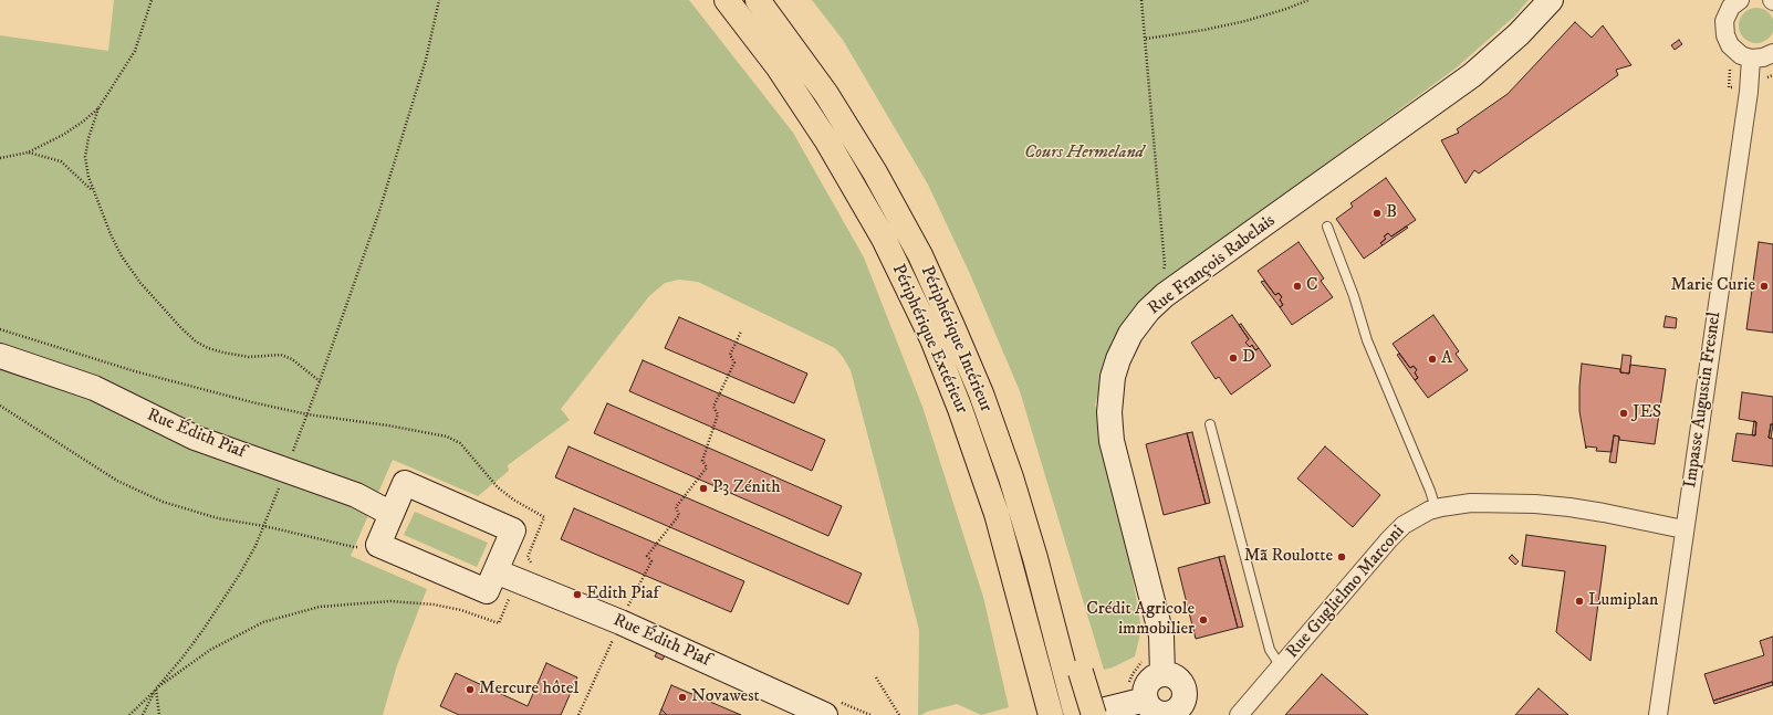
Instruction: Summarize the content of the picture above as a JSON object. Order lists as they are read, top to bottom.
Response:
{
  "streets": {
    "highway": ["Périphérique Extérieur", "Périphérique Intérieur"],
    "street": [
      "Rue François Rabelais",
      "Impasse Augustin Fresnel",
      "Rue Édith Piaf",
      "Rue Guglielmo Marconi"
    ]
  },
  "crossings": [
    ["Impasse Augustin Fresnel", "Rue Guglielmo Marconi"]
  ],
  "parks": ["Cours Hermeland"],
  "places": [
    "B",
    "C",
    "Marie Curie",
    "D",
    "A",
    "JES",
    "P3 Zénith",
    "Mã Roulotte",
    "Edith Piaf",
    "Lumiplan",
    "Crédit Agricole immobilier",
    "Mercure hôtel",
    "Novawest"
  ]
}
